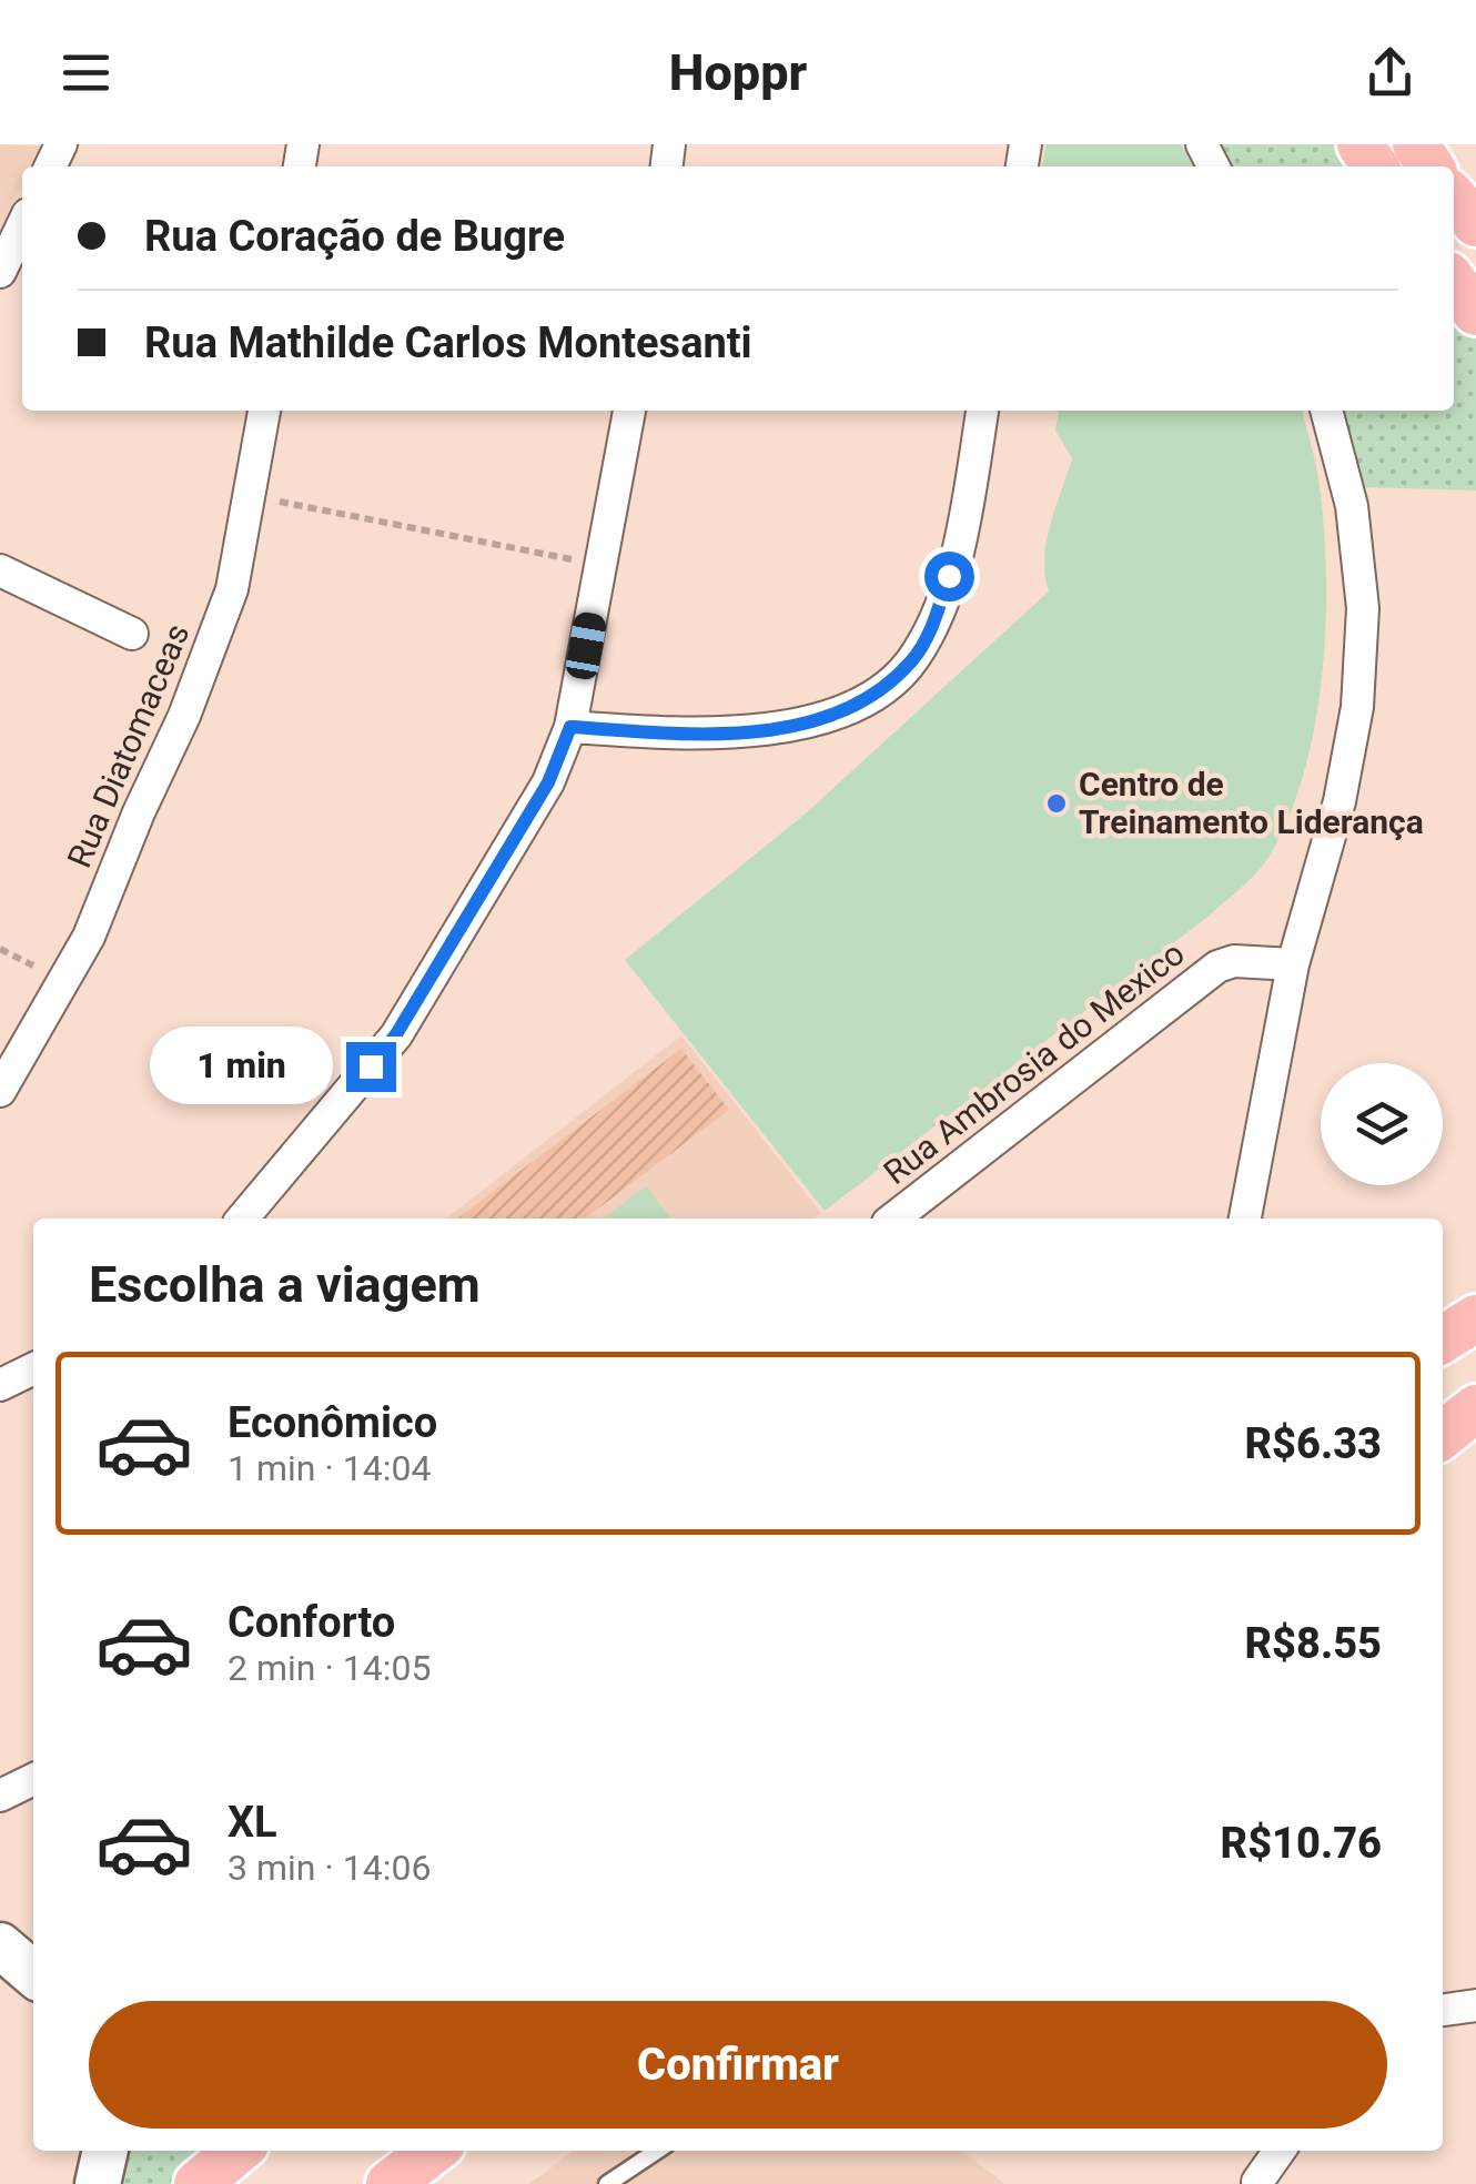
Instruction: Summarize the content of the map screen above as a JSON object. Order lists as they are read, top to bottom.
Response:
{
  "streets": {
    "street": ["Rua Diatomaceas", "Rua Ambrosia do Mexico"]
  },
  "places": ["Centro de Treinamento Liderança"],
  "page": {
    "header": "Hoppr",
    "banner": ["Rua Coração de Bugre", "Rua Mathilde Carlos Montesanti"],
    "bubble": "1 min",
    "heading": "Escolha a viagem",
    "list": [
      {
        "name": "Econômico",
        "note": "1 min · 14:04",
        "value": "R$6.33"
      },
      {
        "name": "Conforto",
        "note": "2 min · 14:05",
        "value": "R$8.55"
      },
      {
        "name": "XL",
        "note": "3 min · 14:06",
        "value": "R$10.76"
      }
    ],
    "buttons": "Confirmar"
  }
}
